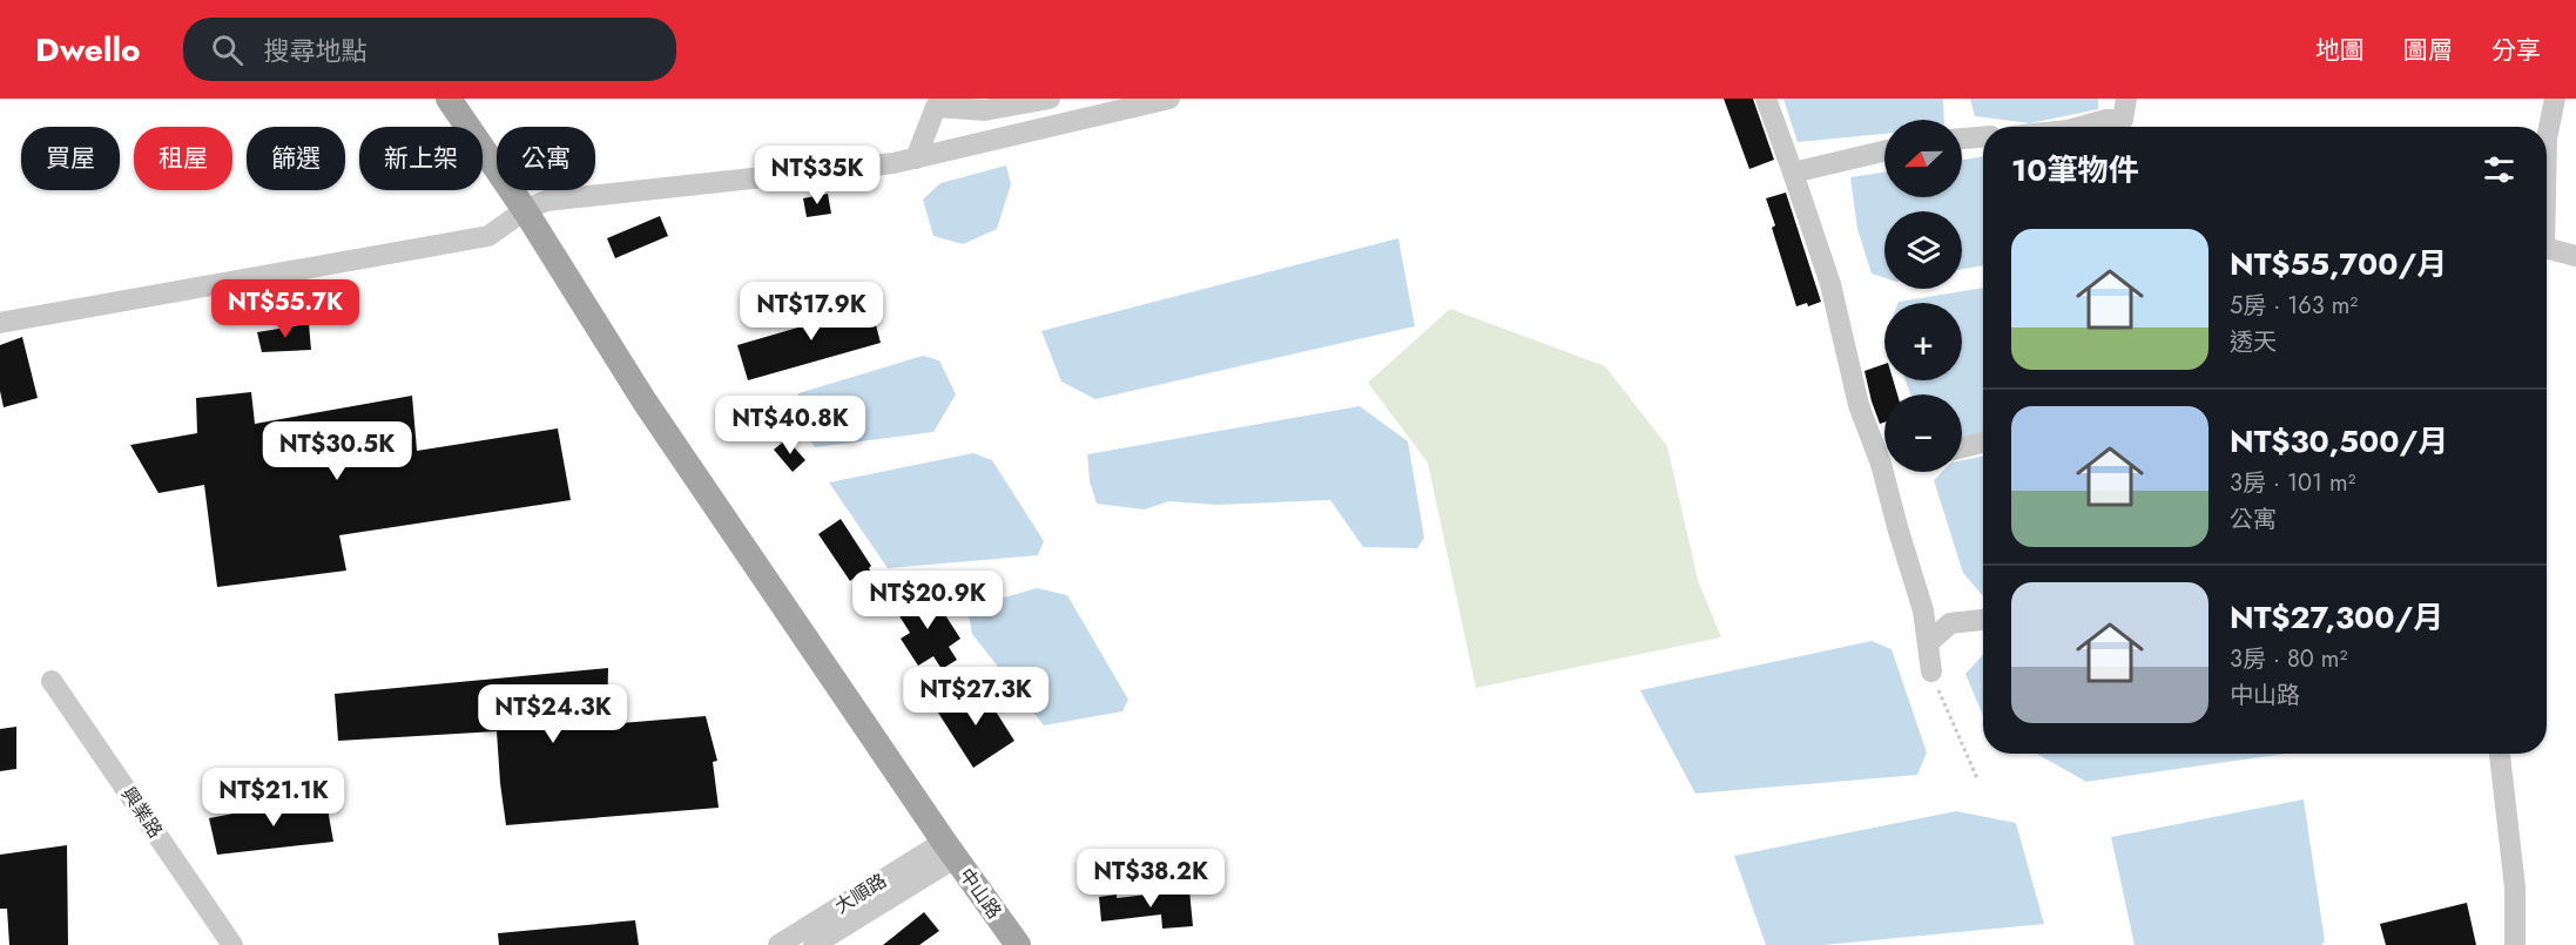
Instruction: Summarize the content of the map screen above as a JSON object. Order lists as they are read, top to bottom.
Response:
{
  "streets": {
    "main road": ["中山路"],
    "street": ["興業路", "大順路"]
  },
  "crossings": [
    ["大順路", "中山路"]
  ],
  "north": "left",
  "page": {
    "header": "Dwello",
    "search": "搜尋地點",
    "nav": ["地圖", "圖層", "分享"],
    "map_buttons": ["+", "−"],
    "chip": [
      "買屋",
      "租屋",
      "篩選",
      "新上架",
      "公寓"
    ],
    "heading": "10筆物件",
    "price": [
      "NT$35K",
      "NT$55.7K",
      "NT$17.9K",
      "NT$40.8K",
      "NT$30.5K",
      "NT$20.9K",
      "NT$27.3K",
      "NT$24.3K",
      "NT$21.1K",
      "NT$38.2K"
    ],
    "list": [
      {
        "name": "NT$55,700/月",
        "note": "5房 · 163 m² · 透天"
      },
      {
        "name": "NT$30,500/月",
        "note": "3房 · 101 m² · 公寓"
      },
      {
        "name": "NT$27,300/月",
        "note": "3房 · 80 m² · 中山路"
      }
    ]
  }
}
